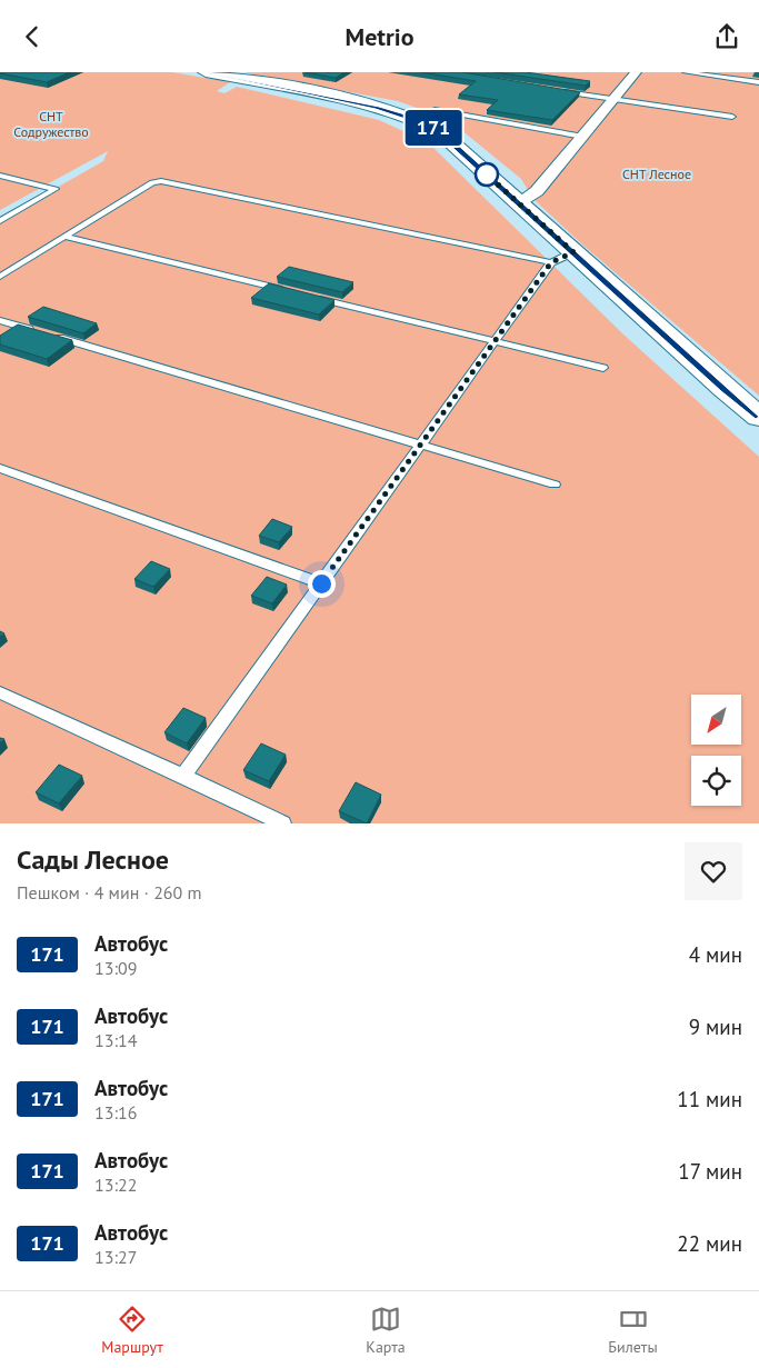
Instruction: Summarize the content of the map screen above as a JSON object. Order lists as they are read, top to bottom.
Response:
{
  "parks": ["СНТ Содружество", "СНТ Лесное"],
  "lines": ["bus line 171"],
  "north": "bottom left",
  "page": {
    "header": "Metrio",
    "on_map": "171",
    "heading": ["Сады Лесное", "Пешком · 4 мин · 260 m"],
    "list": [
      {
        "mark": "171",
        "name": "Автобус",
        "note": "13:09",
        "value": "4 мин"
      },
      {
        "mark": "171",
        "name": "Автобус",
        "note": "13:14",
        "value": "9 мин"
      },
      {
        "mark": "171",
        "name": "Автобус",
        "note": "13:16",
        "value": "11 мин"
      },
      {
        "mark": "171",
        "name": "Автобус",
        "note": "13:22",
        "value": "17 мин"
      },
      {
        "mark": "171",
        "name": "Автобус",
        "note": "13:27",
        "value": "22 мин"
      }
    ],
    "tabs": ["Маршрут", "Карта", "Билеты"]
  }
}
